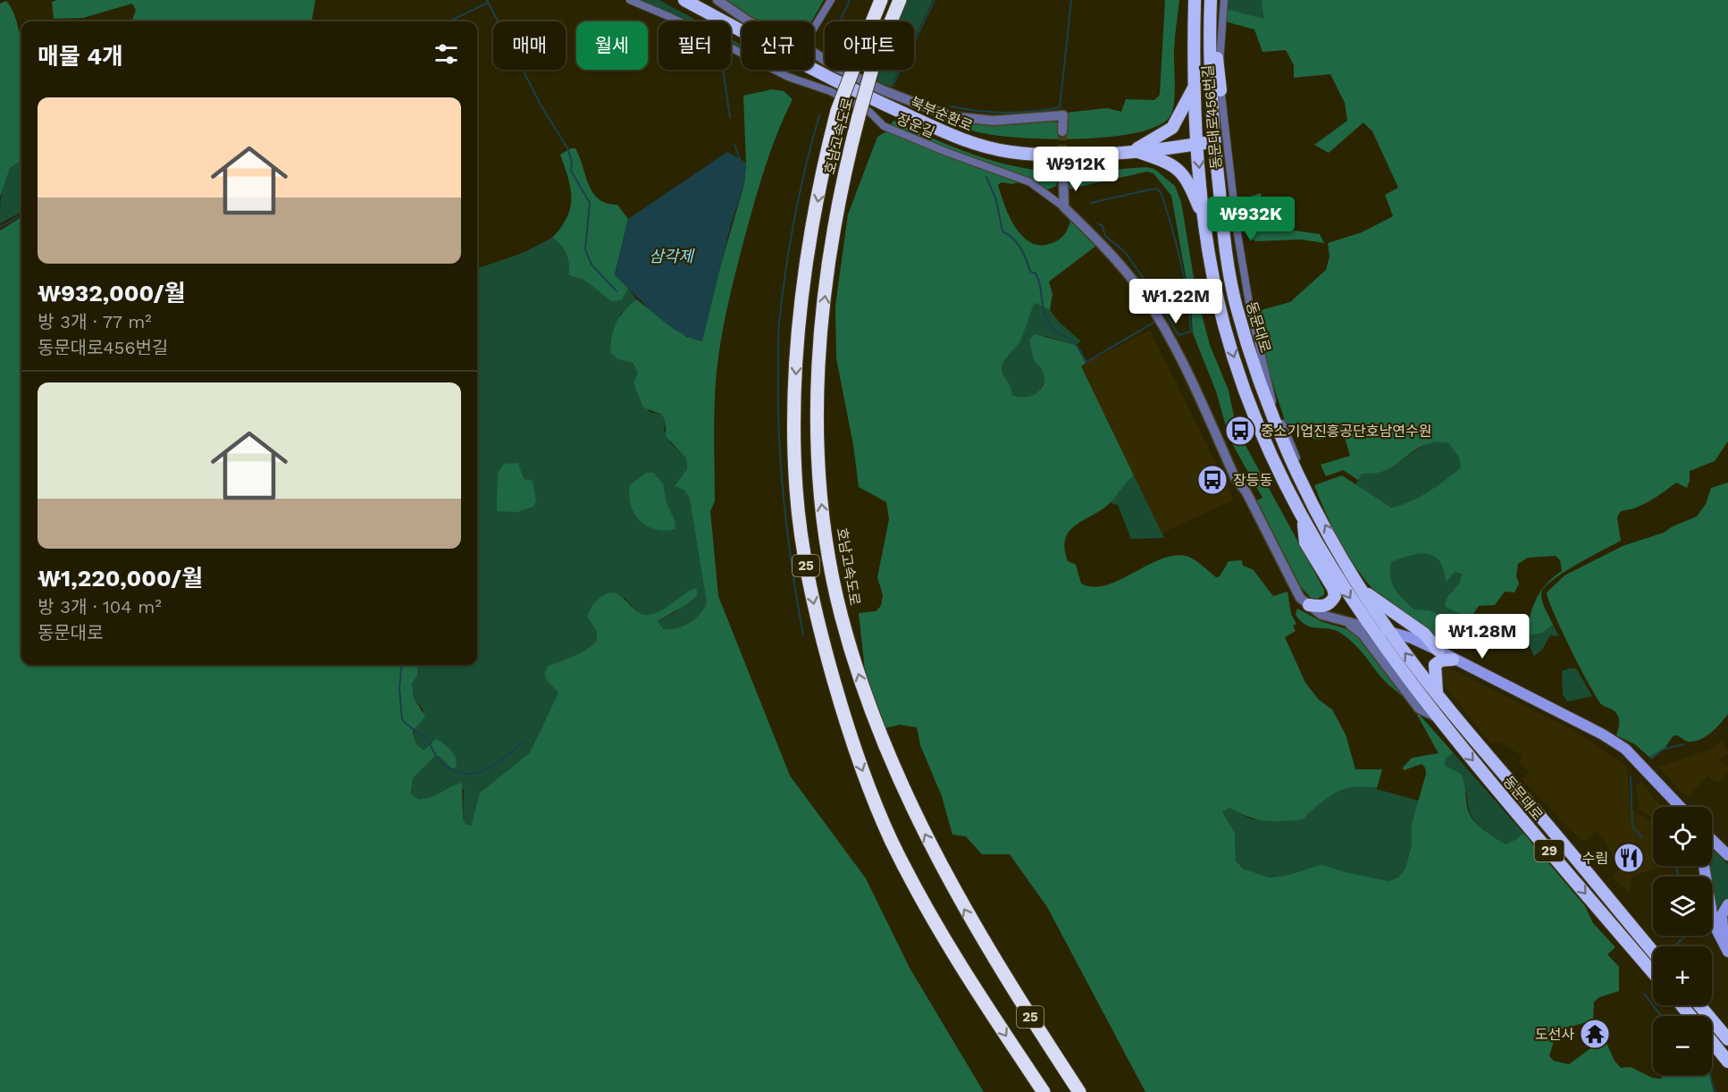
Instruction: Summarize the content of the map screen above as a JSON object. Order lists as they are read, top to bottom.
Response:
{
  "streets": {
    "highway": ["호남고속도로", "25"],
    "main road": ["북부순환로", "동문대로", "29"],
    "street": ["동문대로456번길", "장운길"]
  },
  "crossings": [
    ["북부순환로", "동문대로"],
    ["동문대로456번길", "동문대로"]
  ],
  "water": ["삼각제"],
  "places": {
    "bus stop": ["중소기업진흥공단호남연수원", "장등동"],
    "restaurant": ["수림"],
    "temple": ["도선사"]
  },
  "page": {
    "chip": [
      "매매",
      "월세",
      "필터",
      "신규",
      "아파트"
    ],
    "heading": "매물 4개",
    "list": [
      {
        "name": "₩932,000/월",
        "note": "방 3개 · 77 m² · 동문대로456번길"
      },
      {
        "name": "₩1,220,000/월",
        "note": "방 3개 · 104 m² · 동문대로"
      }
    ],
    "price": [
      "₩912K",
      "₩932K",
      "₩1.22M",
      "₩1.28M"
    ],
    "map_buttons": ["+", "−"]
  }
}
